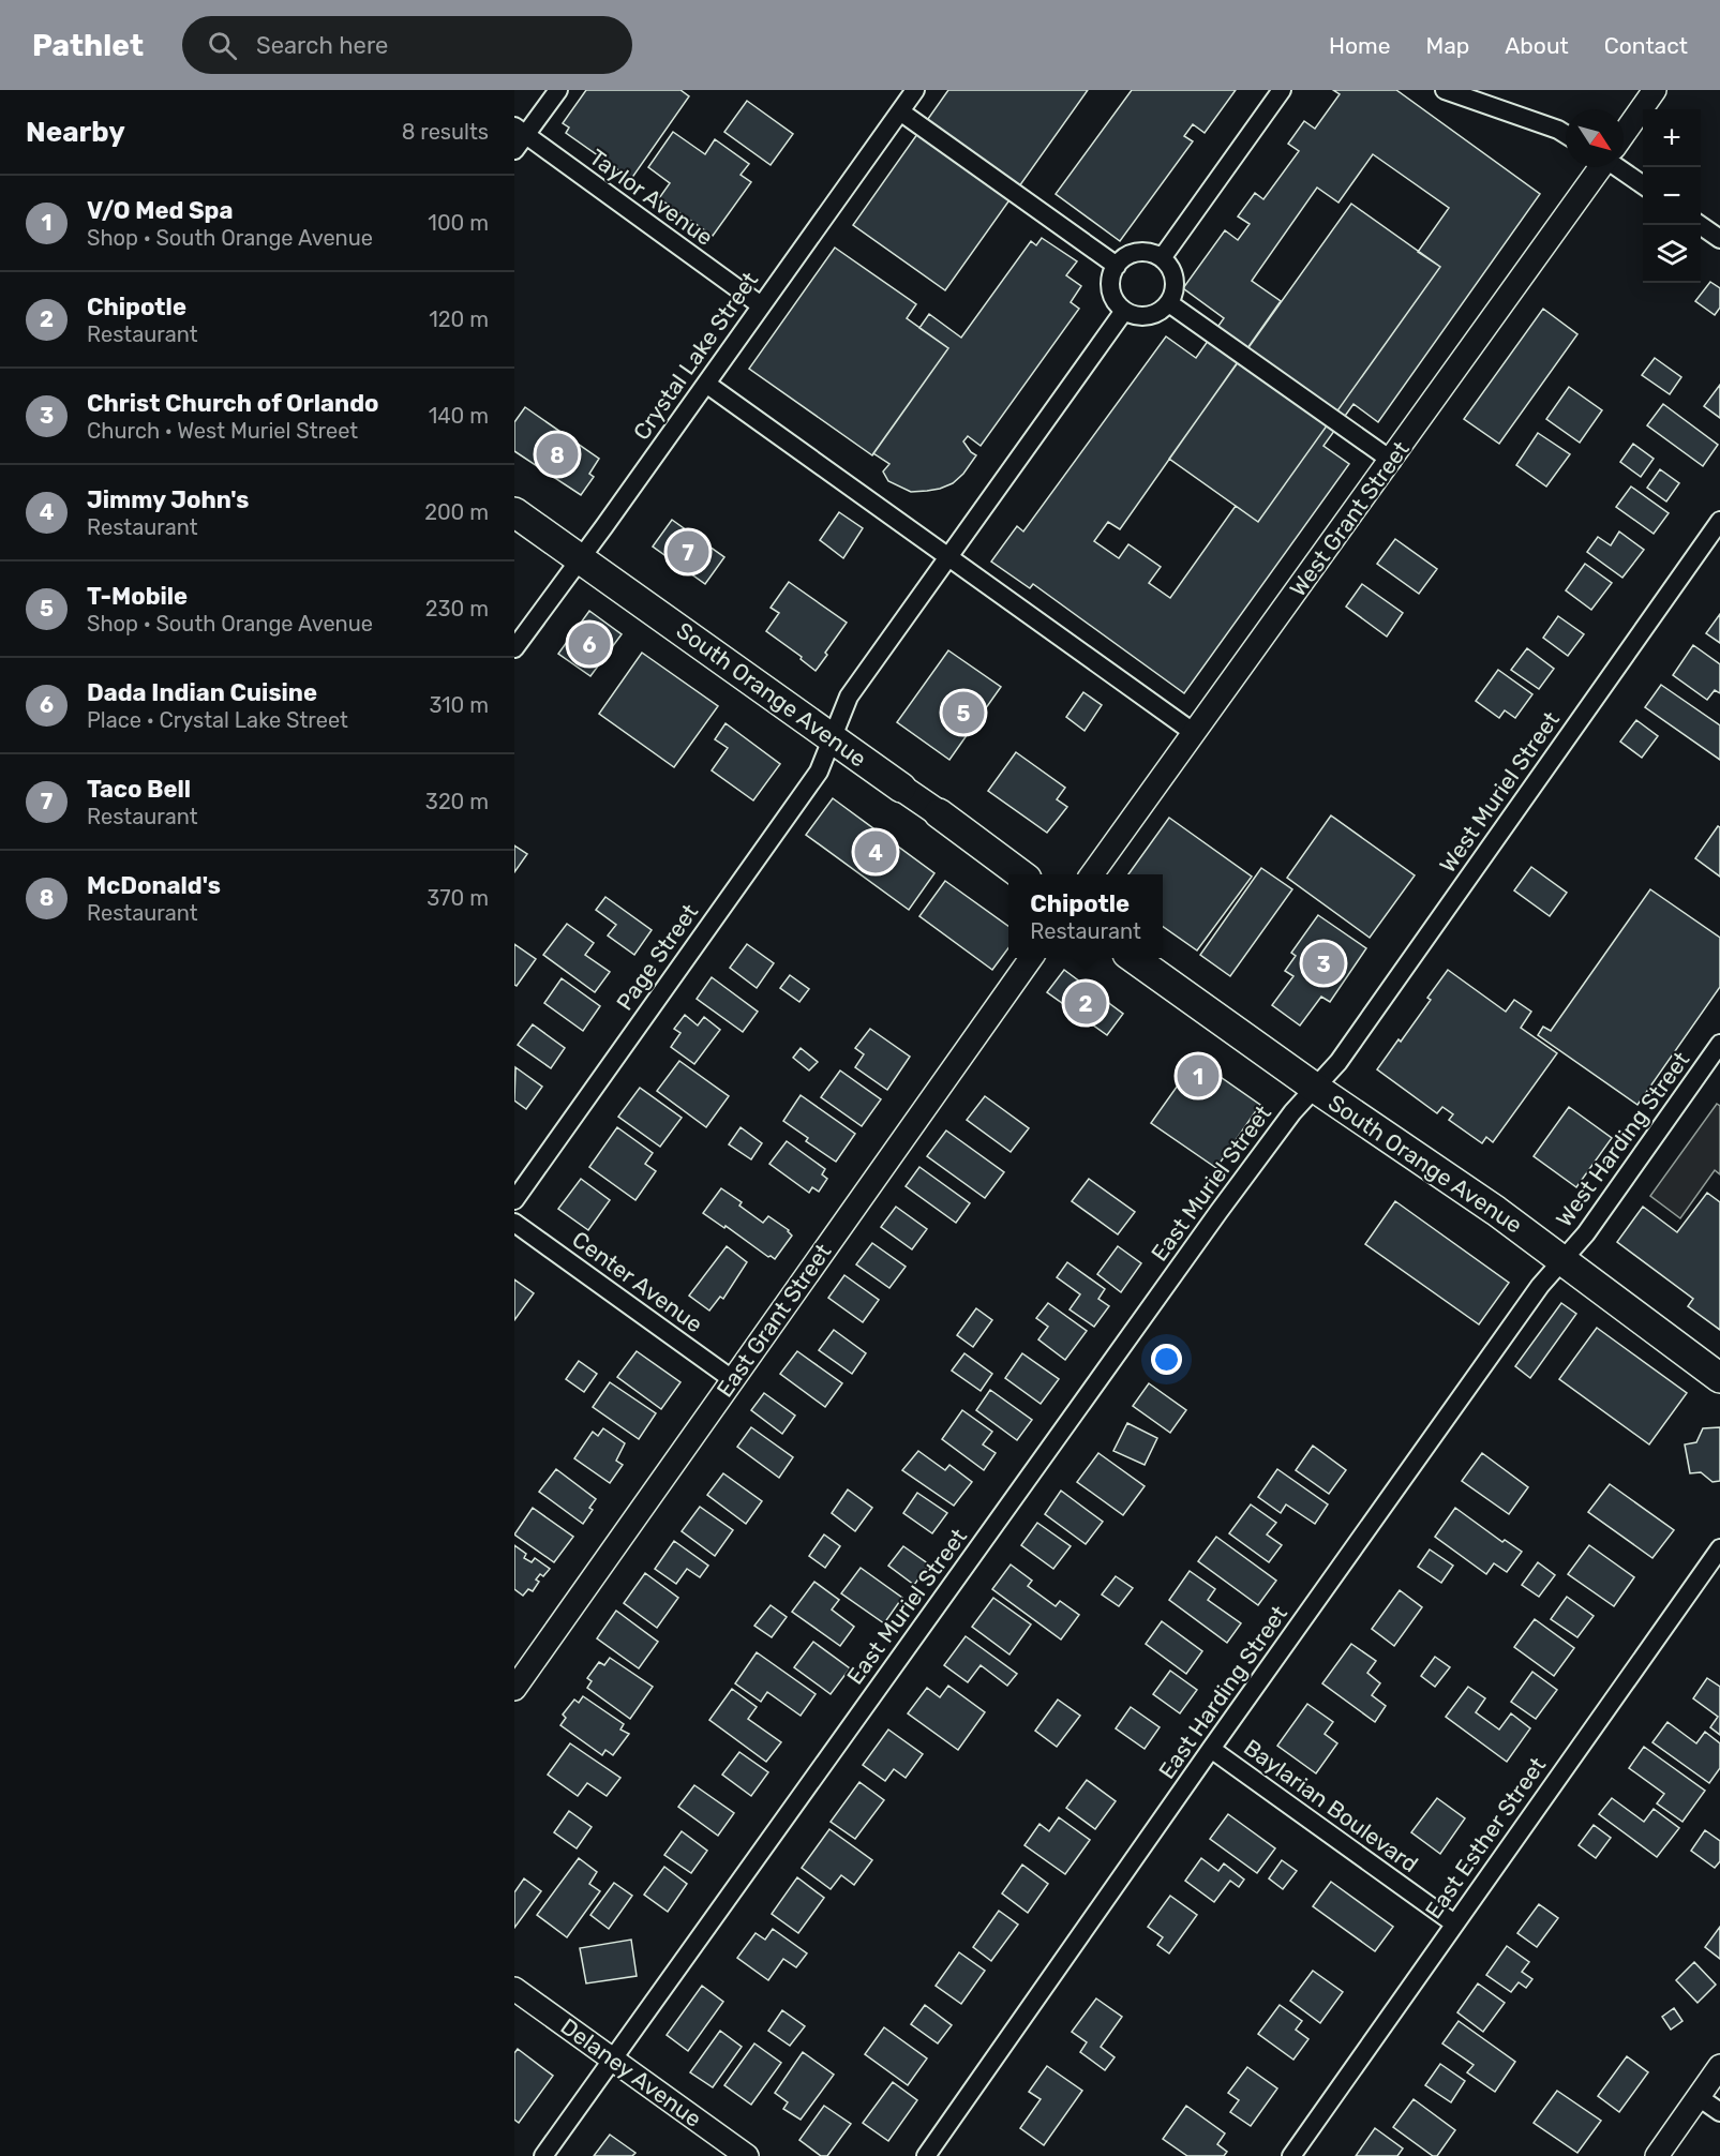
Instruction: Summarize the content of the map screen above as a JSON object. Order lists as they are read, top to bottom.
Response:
{
  "streets": {
    "main road": ["South Orange Avenue"],
    "street": [
      "Taylor Avenue",
      "Crystal Lake Street",
      "West Grant Street",
      "West Muriel Street",
      "Page Street",
      "West Harding Street",
      "East Muriel Street",
      "Center Avenue",
      "East Grant Street",
      "East Harding Street",
      "Baylarian Boulevard",
      "East Esther Street",
      "Delaney Avenue"
    ]
  },
  "crossings": [
    ["Taylor Avenue", "Crystal Lake Street"],
    ["Crystal Lake Street", "South Orange Avenue"],
    ["South Orange Avenue", "West Muriel Street"],
    ["South Orange Avenue", "Page Street"],
    ["South Orange Avenue", "West Harding Street"],
    ["South Orange Avenue", "East Muriel Street"],
    ["South Orange Avenue", "East Harding Street"],
    ["West Muriel Street", "East Muriel Street"],
    ["West Harding Street", "East Harding Street"],
    ["East Muriel Street", "Delaney Avenue"],
    ["Center Avenue", "East Grant Street"],
    ["East Harding Street", "Baylarian Boulevard"],
    ["Baylarian Boulevard", "East Esther Street"]
  ],
  "north": "bottom right",
  "page": {
    "header": "Pathlet",
    "search": "Search here",
    "nav": [
      "Home",
      "Map",
      "About",
      "Contact"
    ],
    "heading": ["Nearby", "8 results"],
    "map_buttons": ["+", "−"],
    "list": [
      {
        "mark": "1",
        "name": "V/O Med Spa",
        "note": "Shop · South Orange Avenue",
        "value": "100 m"
      },
      {
        "mark": "2",
        "name": "Chipotle",
        "note": "Restaurant",
        "value": "120 m"
      },
      {
        "mark": "3",
        "name": "Christ Church of Orlando",
        "note": "Church · West Muriel Street",
        "value": "140 m"
      },
      {
        "mark": "4",
        "name": "Jimmy John's",
        "note": "Restaurant",
        "value": "200 m"
      },
      {
        "mark": "5",
        "name": "T-Mobile",
        "note": "Shop · South Orange Avenue",
        "value": "230 m"
      },
      {
        "mark": "6",
        "name": "Dada Indian Cuisine",
        "note": "Place · Crystal Lake Street",
        "value": "310 m"
      },
      {
        "mark": "7",
        "name": "Taco Bell",
        "note": "Restaurant",
        "value": "320 m"
      },
      {
        "mark": "8",
        "name": "McDonald's",
        "note": "Restaurant",
        "value": "370 m"
      }
    ],
    "pins": [
      "8",
      "7",
      "6",
      "5",
      "4",
      "3",
      "2",
      "1"
    ],
    "popup": ["Chipotle", "Restaurant"]
  }
}
